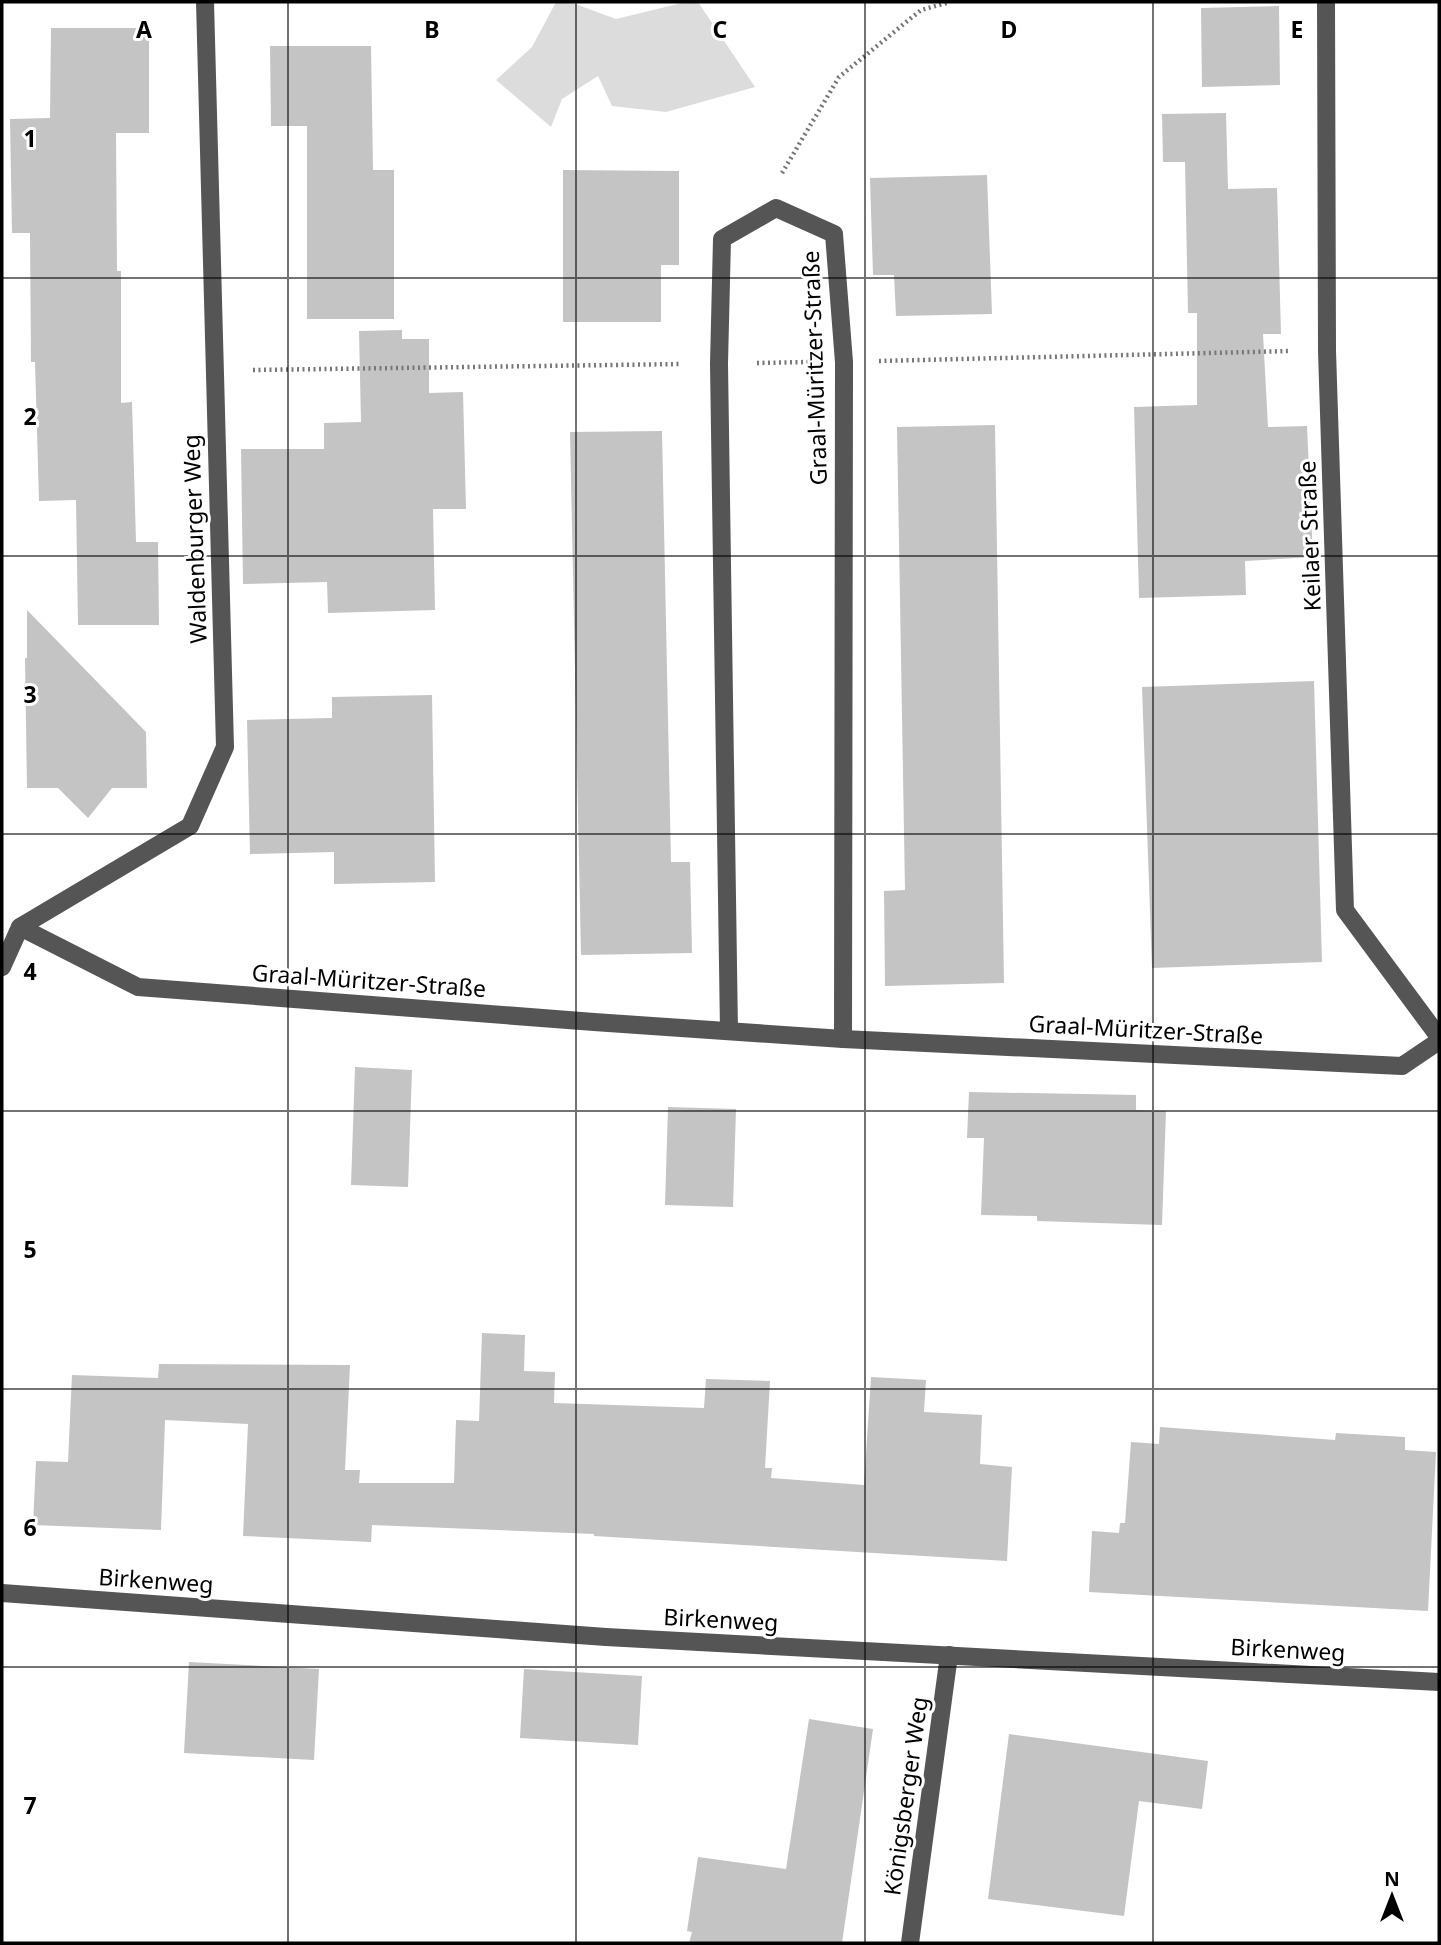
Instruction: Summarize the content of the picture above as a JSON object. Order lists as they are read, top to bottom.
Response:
{
  "streets": {
    "street": [
      "Graal-Müritzer-Straße",
      "Keilaer Straße",
      "Waldenburger Weg",
      "Birkenweg",
      "Königsberger Weg"
    ]
  },
  "crossings": [
    ["Graal-Müritzer-Straße", "Keilaer Straße"],
    ["Graal-Müritzer-Straße", "Waldenburger Weg"],
    ["Birkenweg", "Königsberger Weg"]
  ],
  "north": "top",
  "grid": {
    "columns": [
      "A",
      "B",
      "C",
      "D",
      "E"
    ],
    "rows": [
      "1",
      "2",
      "3",
      "4",
      "5",
      "6",
      "7"
    ]
  }
}
